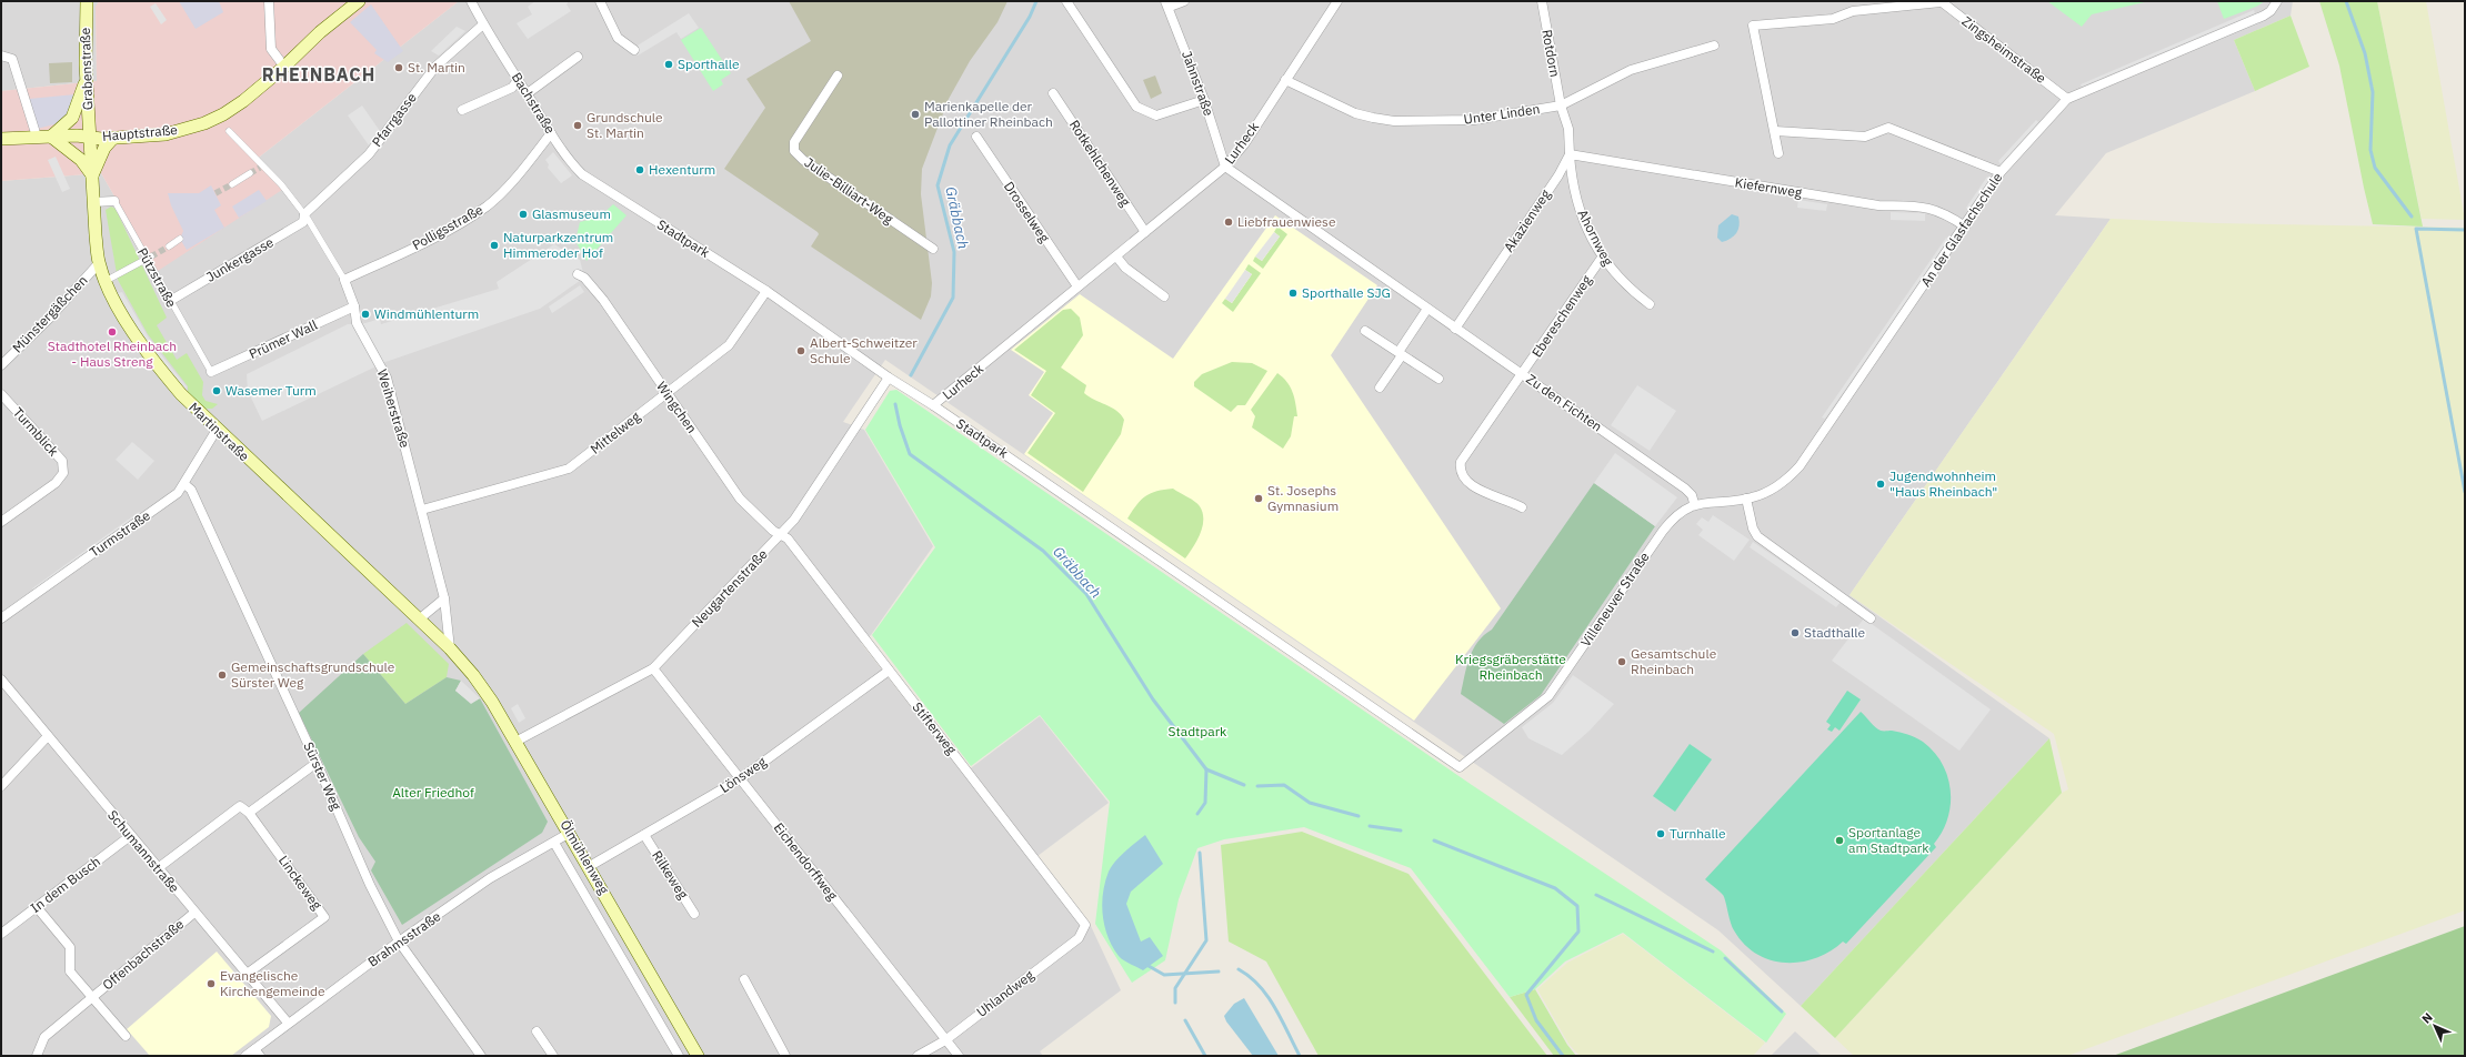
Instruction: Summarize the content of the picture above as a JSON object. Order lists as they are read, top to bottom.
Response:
{
  "streets": {
    "main road": [
      "Grabenstraße",
      "Hauptstraße",
      "Martinstraße",
      "Ölmühlenweg"
    ],
    "street": [
      "Zingsheimstraße",
      "Rotdorn",
      "Jahnstraße",
      "Bachstraße",
      "Unter Linden",
      "Pfarrgasse",
      "Lurheck",
      "Rotkehlchenweg",
      "Kiefernweg",
      "Julie-Billiart-Weg",
      "Drosselweg",
      "Akazienweg",
      "Polligsstraße",
      "An der Glasfachschule",
      "Ahornweg",
      "Stadtpark",
      "Junkergasse",
      "Pützstraße",
      "Münstergäßchen",
      "Ebereschenweg",
      "Prümer Wall",
      "Zu den Fichten",
      "Wingchen",
      "Weiherstraße",
      "Turmblick",
      "Mittelweg",
      "Turmstraße",
      "Neugartenstraße",
      "Villeneuver Straße",
      "Stifterweg",
      "Lönsweg",
      "Sürster Weg",
      "Schumannstraße",
      "Eichendorffweg",
      "Rilkeweg",
      "Linckeweg",
      "In dem Busch",
      "Brahmsstraße",
      "Offenbachstraße",
      "Uhlandweg"
    ]
  },
  "crossings": [
    ["Zingsheimstraße", "An der Glasfachschule"],
    ["Rotdorn", "Unter Linden"],
    ["Grabenstraße", "Hauptstraße"],
    ["Grabenstraße", "Martinstraße"],
    ["Jahnstraße", "Lurheck"],
    ["Jahnstraße", "Zu den Fichten"],
    ["Bachstraße", "Pfarrgasse"],
    ["Bachstraße", "Polligsstraße"],
    ["Bachstraße", "Stadtpark"],
    ["Unter Linden", "Lurheck"],
    ["Pfarrgasse", "Junkergasse"],
    ["Pfarrgasse", "Weiherstraße"],
    ["Hauptstraße", "Martinstraße"],
    ["Lurheck", "Rotkehlchenweg"],
    ["Lurheck", "Drosselweg"],
    ["Lurheck", "Stadtpark"],
    ["Lurheck", "Zu den Fichten"],
    ["Kiefernweg", "Akazienweg"],
    ["Kiefernweg", "An der Glasfachschule"],
    ["Kiefernweg", "Ahornweg"],
    ["Akazienweg", "Ahornweg"],
    ["Akazienweg", "Zu den Fichten"],
    ["Polligsstraße", "Weiherstraße"],
    ["An der Glasfachschule", "Zu den Fichten"],
    ["An der Glasfachschule", "Villeneuver Straße"],
    ["Ahornweg", "Ebereschenweg"],
    ["Stadtpark", "Mittelweg"],
    ["Stadtpark", "Neugartenstraße"],
    ["Stadtpark", "Villeneuver Straße"],
    ["Junkergasse", "Pützstraße"],
    ["Junkergasse", "Weiherstraße"],
    ["Pützstraße", "Prümer Wall"],
    ["Pützstraße", "Martinstraße"],
    ["Münstergäßchen", "Martinstraße"],
    ["Ebereschenweg", "Zu den Fichten"],
    ["Prümer Wall", "Weiherstraße"],
    ["Zu den Fichten", "Villeneuver Straße"],
    ["Wingchen", "Mittelweg"],
    ["Wingchen", "Neugartenstraße"],
    ["Wingchen", "Stifterweg"],
    ["Weiherstraße", "Martinstraße"],
    ["Weiherstraße", "Mittelweg"],
    ["Martinstraße", "Turmstraße"],
    ["Martinstraße", "Ölmühlenweg"],
    ["Turmstraße", "Sürster Weg"],
    ["Neugartenstraße", "Stifterweg"],
    ["Neugartenstraße", "Ölmühlenweg"],
    ["Neugartenstraße", "Eichendorffweg"],
    ["Stifterweg", "Lönsweg"],
    ["Stifterweg", "Uhlandweg"],
    ["Lönsweg", "Ölmühlenweg"],
    ["Lönsweg", "Eichendorffweg"],
    ["Lönsweg", "Rilkeweg"],
    ["Sürster Weg", "Brahmsstraße"],
    ["Schumannstraße", "Linckeweg"],
    ["Schumannstraße", "In dem Busch"],
    ["Schumannstraße", "Brahmsstraße"],
    ["Schumannstraße", "Offenbachstraße"],
    ["Ölmühlenweg", "Brahmsstraße"],
    ["Eichendorffweg", "Uhlandweg"],
    ["In dem Busch", "Offenbachstraße"]
  ],
  "districts": ["RHEINBACH"],
  "water": ["Gräbbach"],
  "parks": ["Kriegsgräberstätte Rheinbach", "Stadtpark", "Alter Friedhof"],
  "places": [
    "Sporthalle",
    "St. Martin",
    "Marienkapelle der Pallottiner Rheinbach",
    "Grundschule St. Martin",
    "Hexenturm",
    "Glasmuseum",
    "Liebfrauenwiese",
    "Naturparkzentrum Himmeroder Hof",
    "Sporthalle SJG",
    "Windmühlenturm",
    "Stadthotel Rheinbach - Haus Streng",
    "Albert-Schweitzer Schule",
    "Wasemer Turm",
    "Jugendwohnheim \"Haus Rheinbach\"",
    "St. Josephs Gymnasium",
    "Stadthalle",
    "Gesamtschule Rheinbach",
    "Gemeinschaftsgrundschule Sürster Weg",
    "Turnhalle",
    "Sportanlage am Stadtpark",
    "Evangelische Kirchengemeinde"
  ],
  "north": "top left"
}
